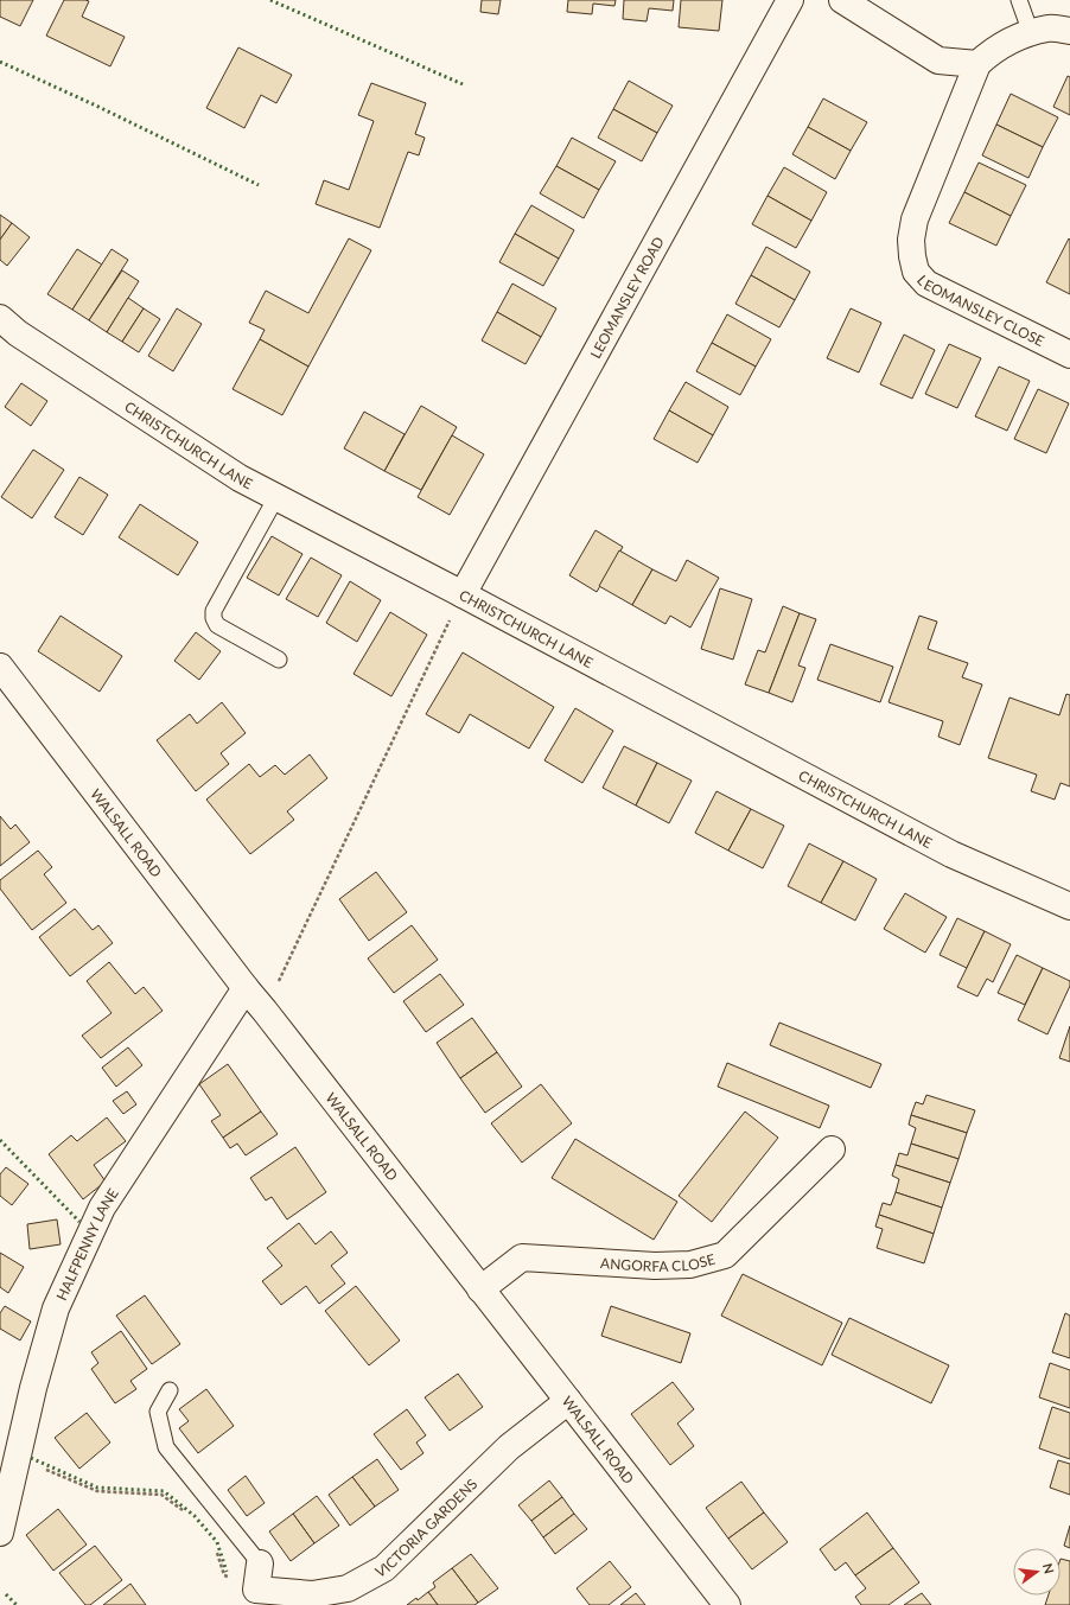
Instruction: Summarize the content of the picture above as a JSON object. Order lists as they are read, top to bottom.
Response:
{
  "streets": {
    "street": [
      "LEOMANSLEY ROAD",
      "LEOMANSLEY CLOSE",
      "CHRISTCHURCH LANE",
      "WALSALL ROAD",
      "HALFPENNY LANE",
      "ANGORFA CLOSE",
      "VICTORIA GARDENS"
    ]
  },
  "crossings": [
    ["LEOMANSLEY ROAD", "CHRISTCHURCH LANE"],
    ["WALSALL ROAD", "HALFPENNY LANE"],
    ["WALSALL ROAD", "ANGORFA CLOSE"],
    ["WALSALL ROAD", "VICTORIA GARDENS"]
  ],
  "north": "right"
}
